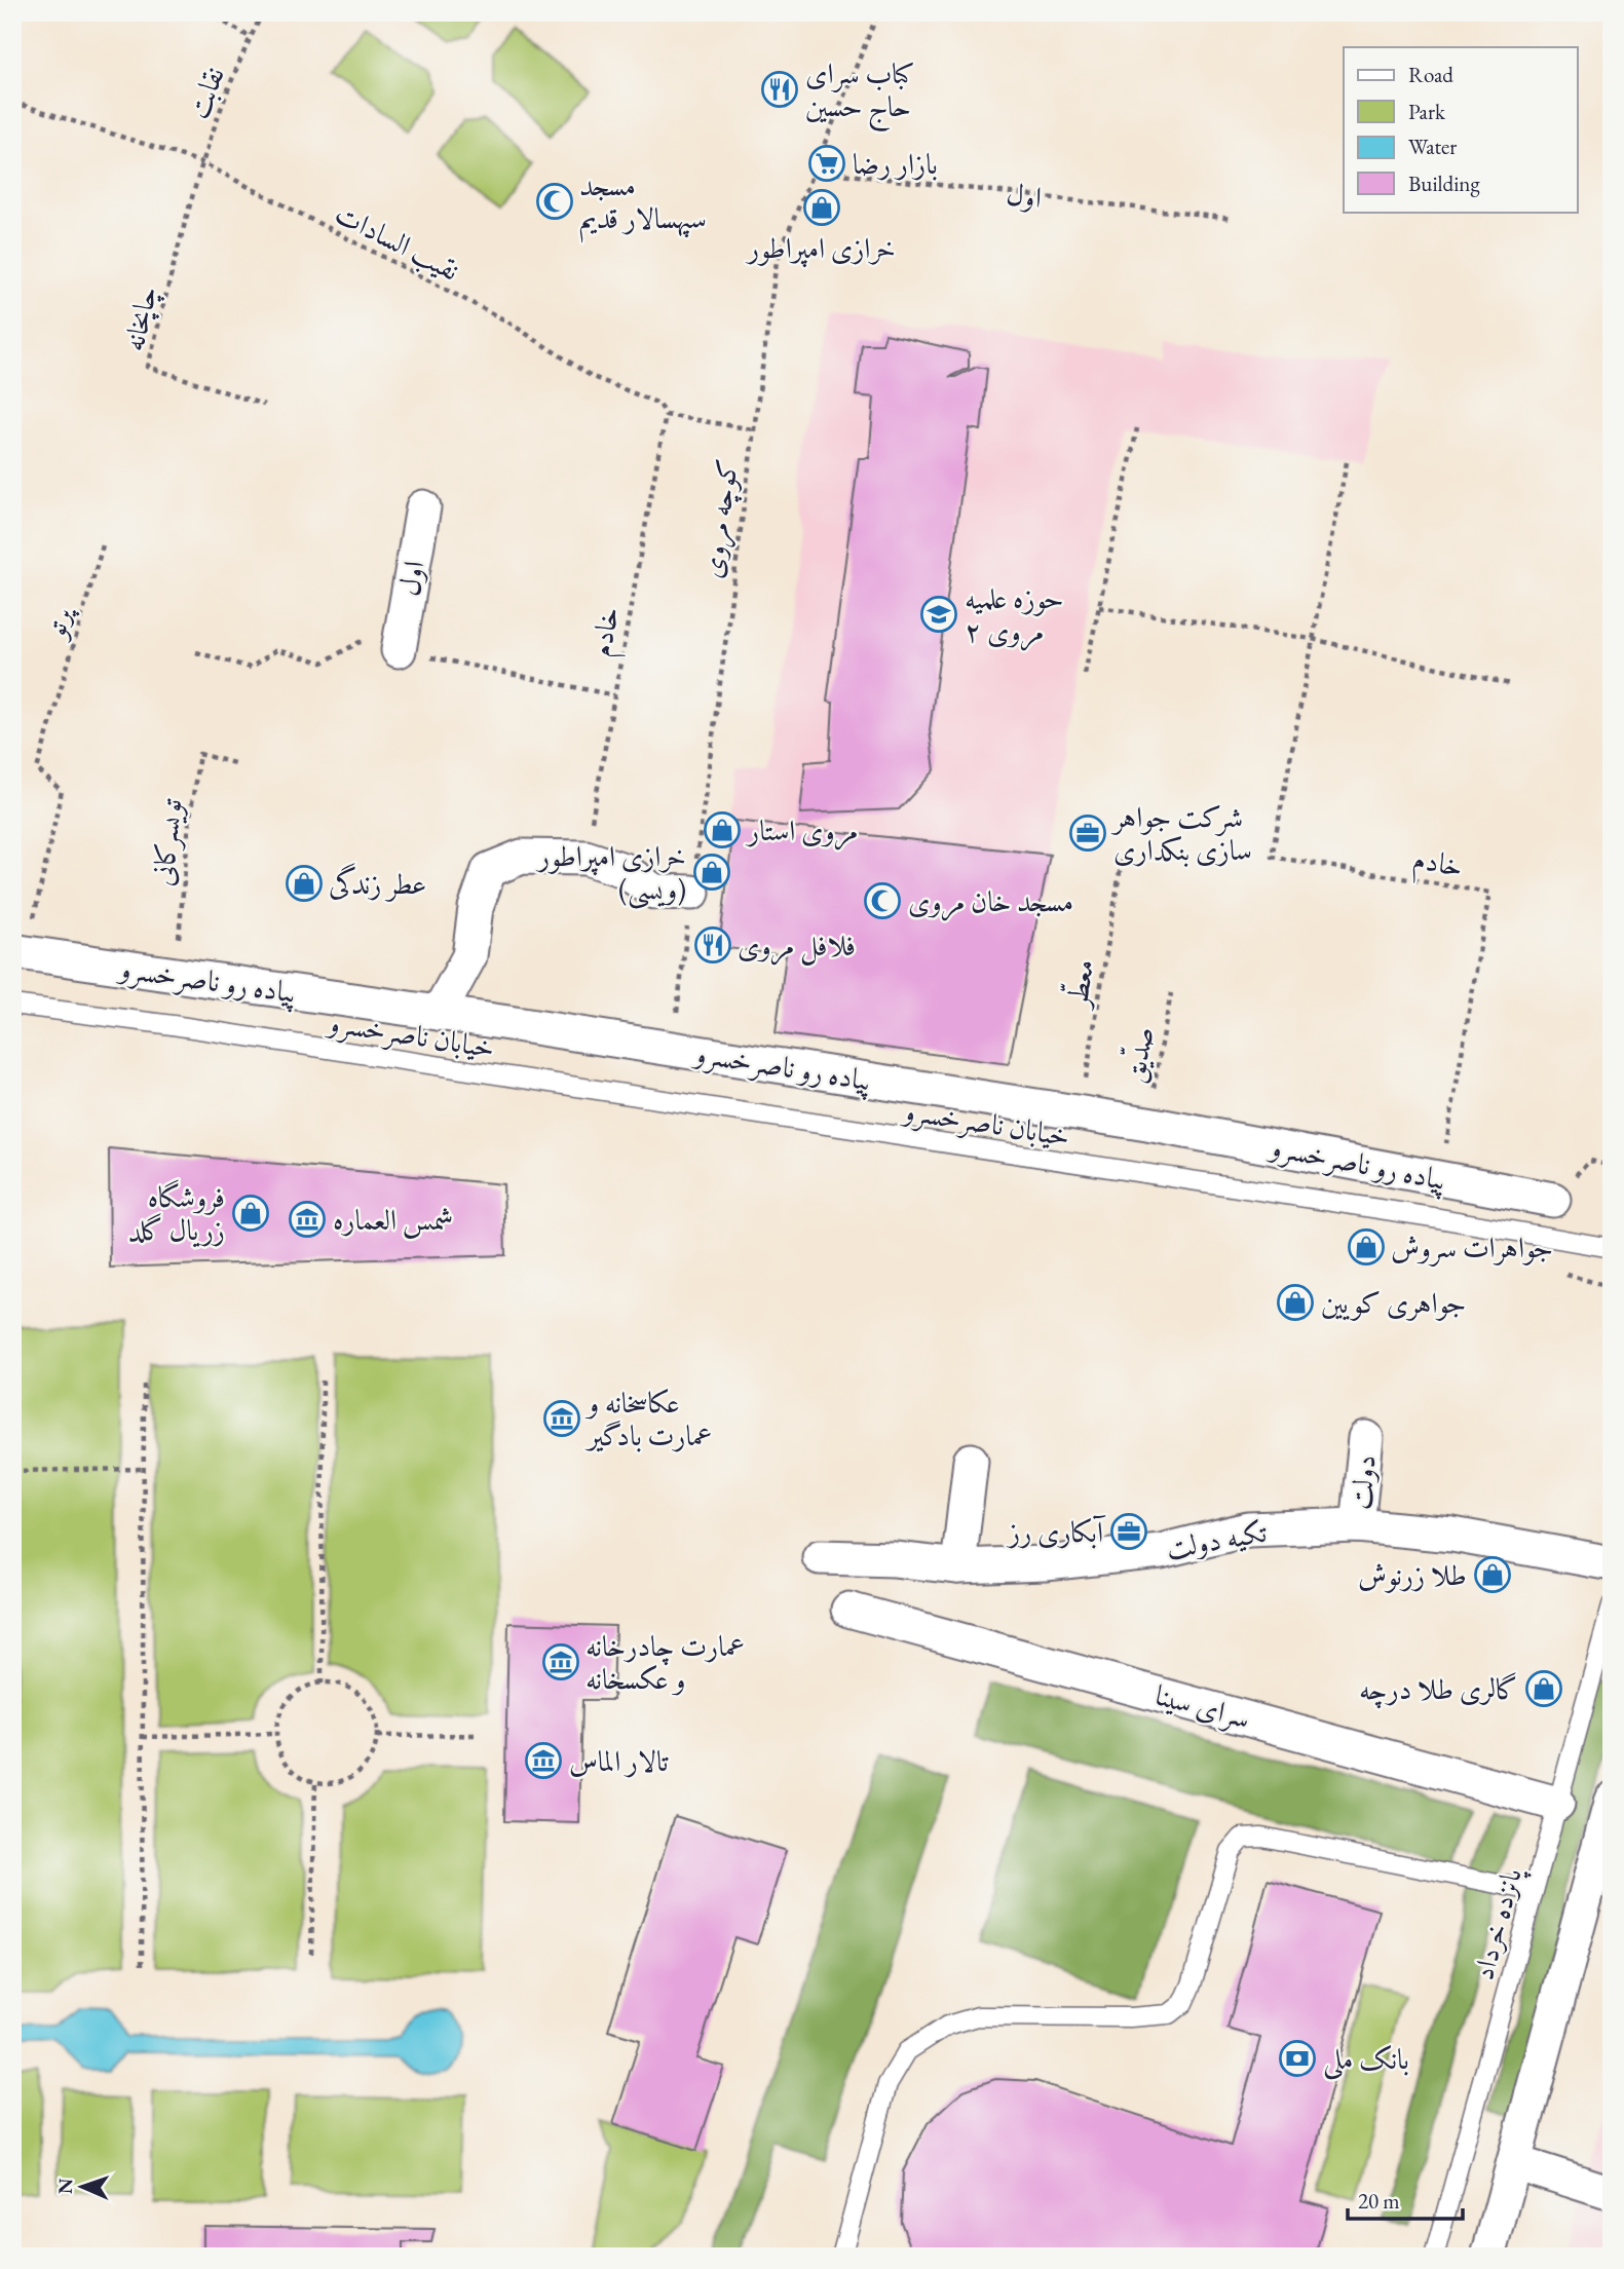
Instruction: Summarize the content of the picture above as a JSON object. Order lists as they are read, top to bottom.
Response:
{
  "streets": {
    "street": [
      "اول",
      "پیاده رو ناصرخسرو",
      "دولت",
      "تکیه دولت",
      "سرای سینا"
    ],
    "lane": ["خیابان ناصرخسرو", "پانزده خرداد"],
    "path": [
      "نقابت",
      "نقیب السادات",
      "چاپخانه",
      "کوچه مروی",
      "پرتو",
      "خادم",
      "تویسرکانی",
      "معطّر",
      "صدّیق"
    ]
  },
  "crossings": [
    ["نقابت", "نقیب السادات"],
    ["نقابت", "چاپخانه"],
    ["اول", "کوچه مروی"],
    ["نقیب السادات", "چاپخانه"],
    ["نقیب السادات", "کوچه مروی"],
    ["نقیب السادات", "خادم"],
    ["کوچه مروی", "پیاده رو ناصرخسرو"],
    ["پرتو", "پیاده رو ناصرخسرو"],
    ["خادم", "پیاده رو ناصرخسرو"],
    ["تویسرکانی", "پیاده رو ناصرخسرو"],
    ["پیاده رو ناصرخسرو", "معطّر"],
    ["پیاده رو ناصرخسرو", "صدّیق"],
    ["دولت", "تکیه دولت"],
    ["سرای سینا", "پانزده خرداد"]
  ],
  "places": {
    "restaurant": ["کباب سرای حاج حسین", "فلافل مروی"],
    "supermarket": ["بازار رضا"],
    "mosque": ["مسجد سپهسالار قدیم", "مسجد خان مروی"],
    "shop": [
      "خرازی امپراطور",
      "مروی استار",
      "خرازی امپراطور (ویسی)",
      "عطر زندگی",
      "فروشگاه زریال گلد",
      "جواهرات سروش",
      "جواهری کویین",
      "طلا زرنوش",
      "گالری طلا درچه"
    ],
    "school or university": ["حوزه علمیه مروی ۲"],
    "office": ["شرکت جواهر سازی بنکداری", "آبکاری رز"],
    "museum": [
      "شمس العماره",
      "عکاسخانه و عمارت بادگیر",
      "عمارت چادرخانه و عکسخانه",
      "تالار الماس"
    ],
    "bank": ["بانک ملی"]
  },
  "legend": [
    "Road",
    "Park",
    "Water",
    "Building"
  ],
  "scale_bar": "20 m",
  "north": "left"
}
